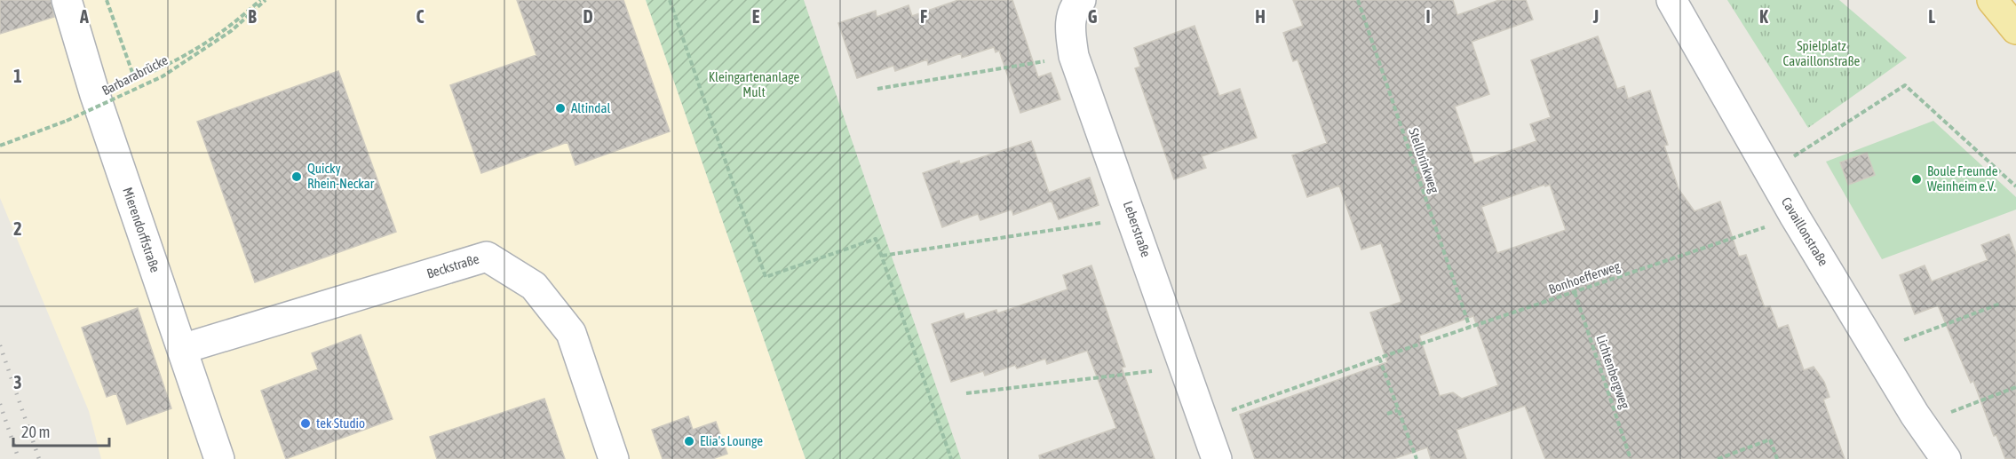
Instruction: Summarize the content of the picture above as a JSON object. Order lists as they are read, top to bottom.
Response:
{
  "streets": {
    "street": [
      "Leberstraße",
      "Mierendorffstraße",
      "Cavaillonstraße",
      "Beckstraße"
    ],
    "path": [
      "Barbarabrücke",
      "Stellbrinkweg",
      "Bonhoefferweg",
      "Lichtenbergweg"
    ]
  },
  "crossings": [
    ["Stellbrinkweg", "Bonhoefferweg"],
    ["Leberstraße", "Bonhoefferweg"],
    ["Mierendorffstraße", "Beckstraße"],
    ["Cavaillonstraße", "Bonhoefferweg"],
    ["Bonhoefferweg", "Lichtenbergweg"]
  ],
  "parks": ["Spielplatz Cavaillonstraße", "Kleingartenanlage Mult"],
  "places": [
    "Altindal",
    "Quicky Rhein-Neckar",
    "Boule Freunde Weinheim e.V.",
    "tek Studio",
    "Elia's Lounge"
  ],
  "scale_bar": "20 m",
  "grid": {
    "columns": [
      "A",
      "B",
      "C",
      "D",
      "E",
      "F",
      "G",
      "H",
      "I",
      "J",
      "K",
      "L"
    ],
    "rows": ["1", "2", "3"]
  }
}
